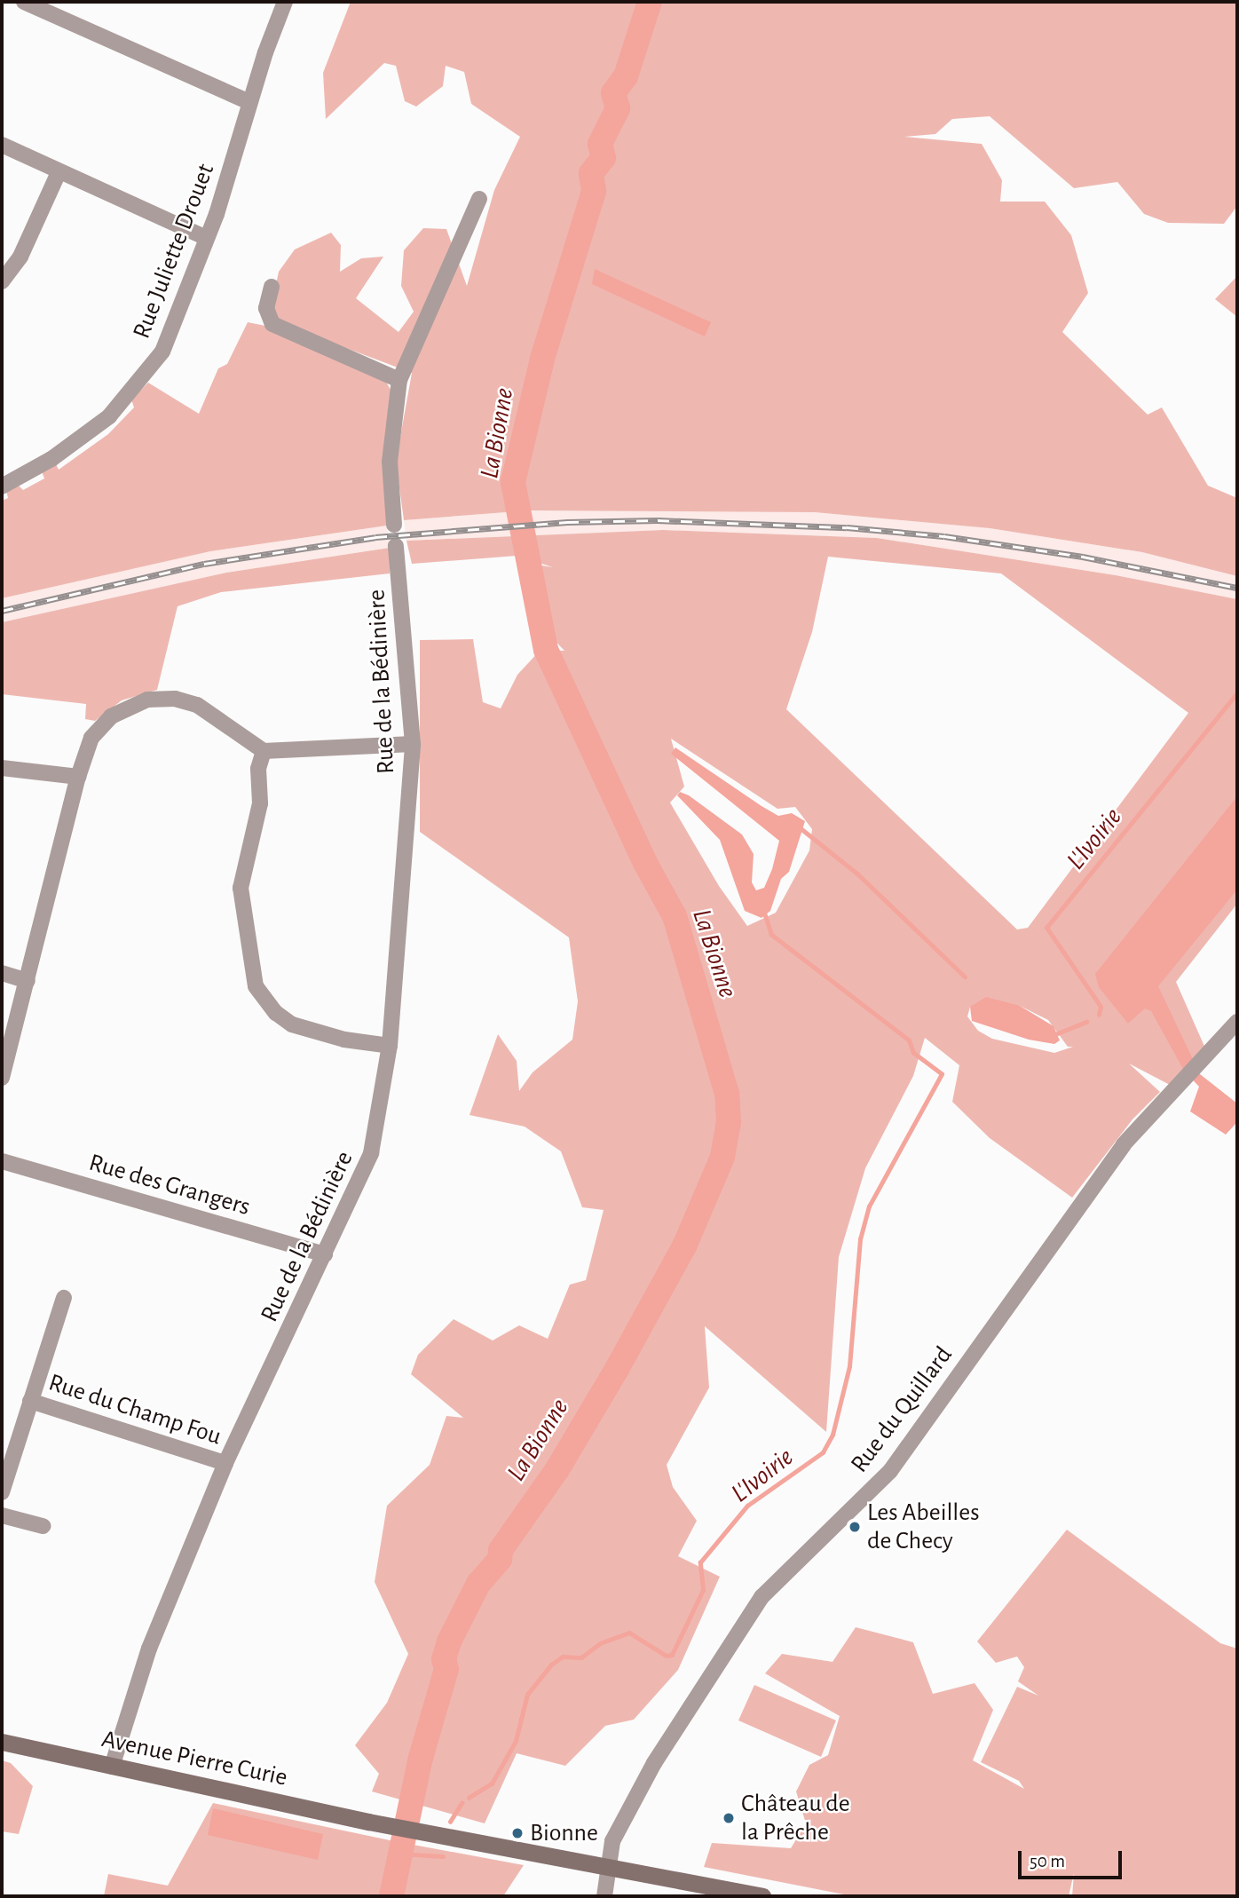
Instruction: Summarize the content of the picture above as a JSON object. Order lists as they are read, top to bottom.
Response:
{
  "streets": {
    "main road": ["Avenue Pierre Curie"],
    "street": [
      "Rue Juliette Drouet",
      "Rue de la Bédinière",
      "Rue des Grangers",
      "Rue du Champ Fou",
      "Rue du Quillard"
    ]
  },
  "crossings": [
    ["Rue de la Bédinière", "Rue des Grangers"],
    ["Rue de la Bédinière", "Rue du Champ Fou"],
    ["Rue de la Bédinière", "Avenue Pierre Curie"],
    ["Rue du Quillard", "Avenue Pierre Curie"]
  ],
  "water": ["La Bionne", "L'Ivoirie"],
  "places": ["Les Abeilles de Checy", "Château de la Prêche", "Bionne"],
  "scale_bar": "50 m"
}
